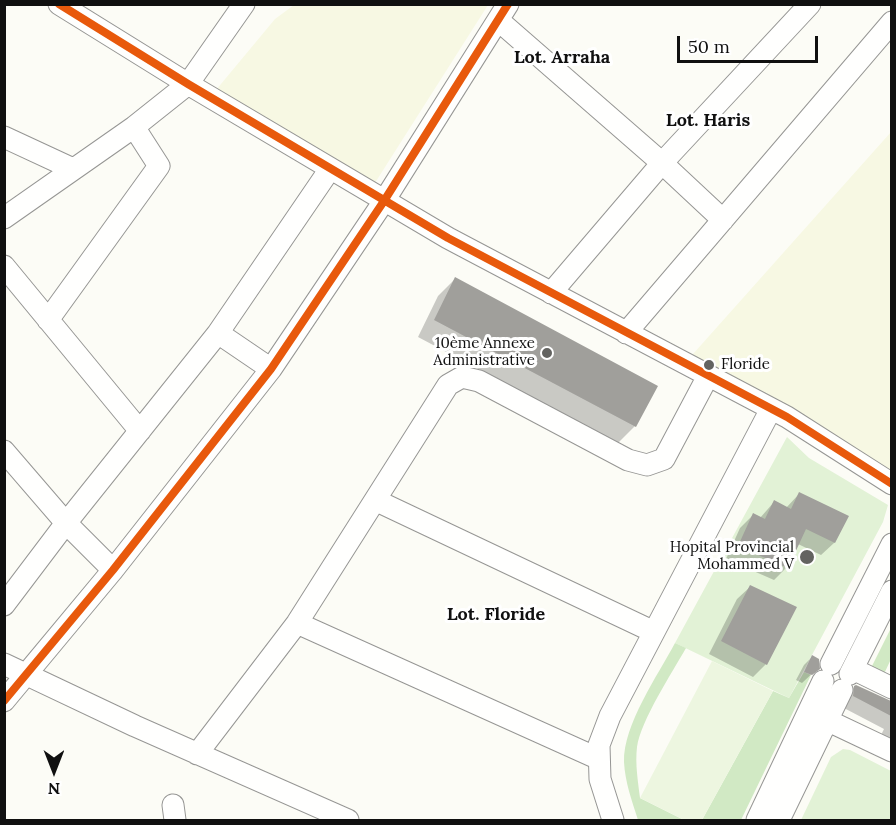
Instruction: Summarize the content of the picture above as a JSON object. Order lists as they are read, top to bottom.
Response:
{
  "districts": ["Lot. Arraha", "Lot. Haris", "Lot. Floride"],
  "places": ["10ème Annexe Administrative", "Floride", "Hopital Provincial Mohammed V"],
  "scale_bar": "50 m",
  "north": "bottom"
}
